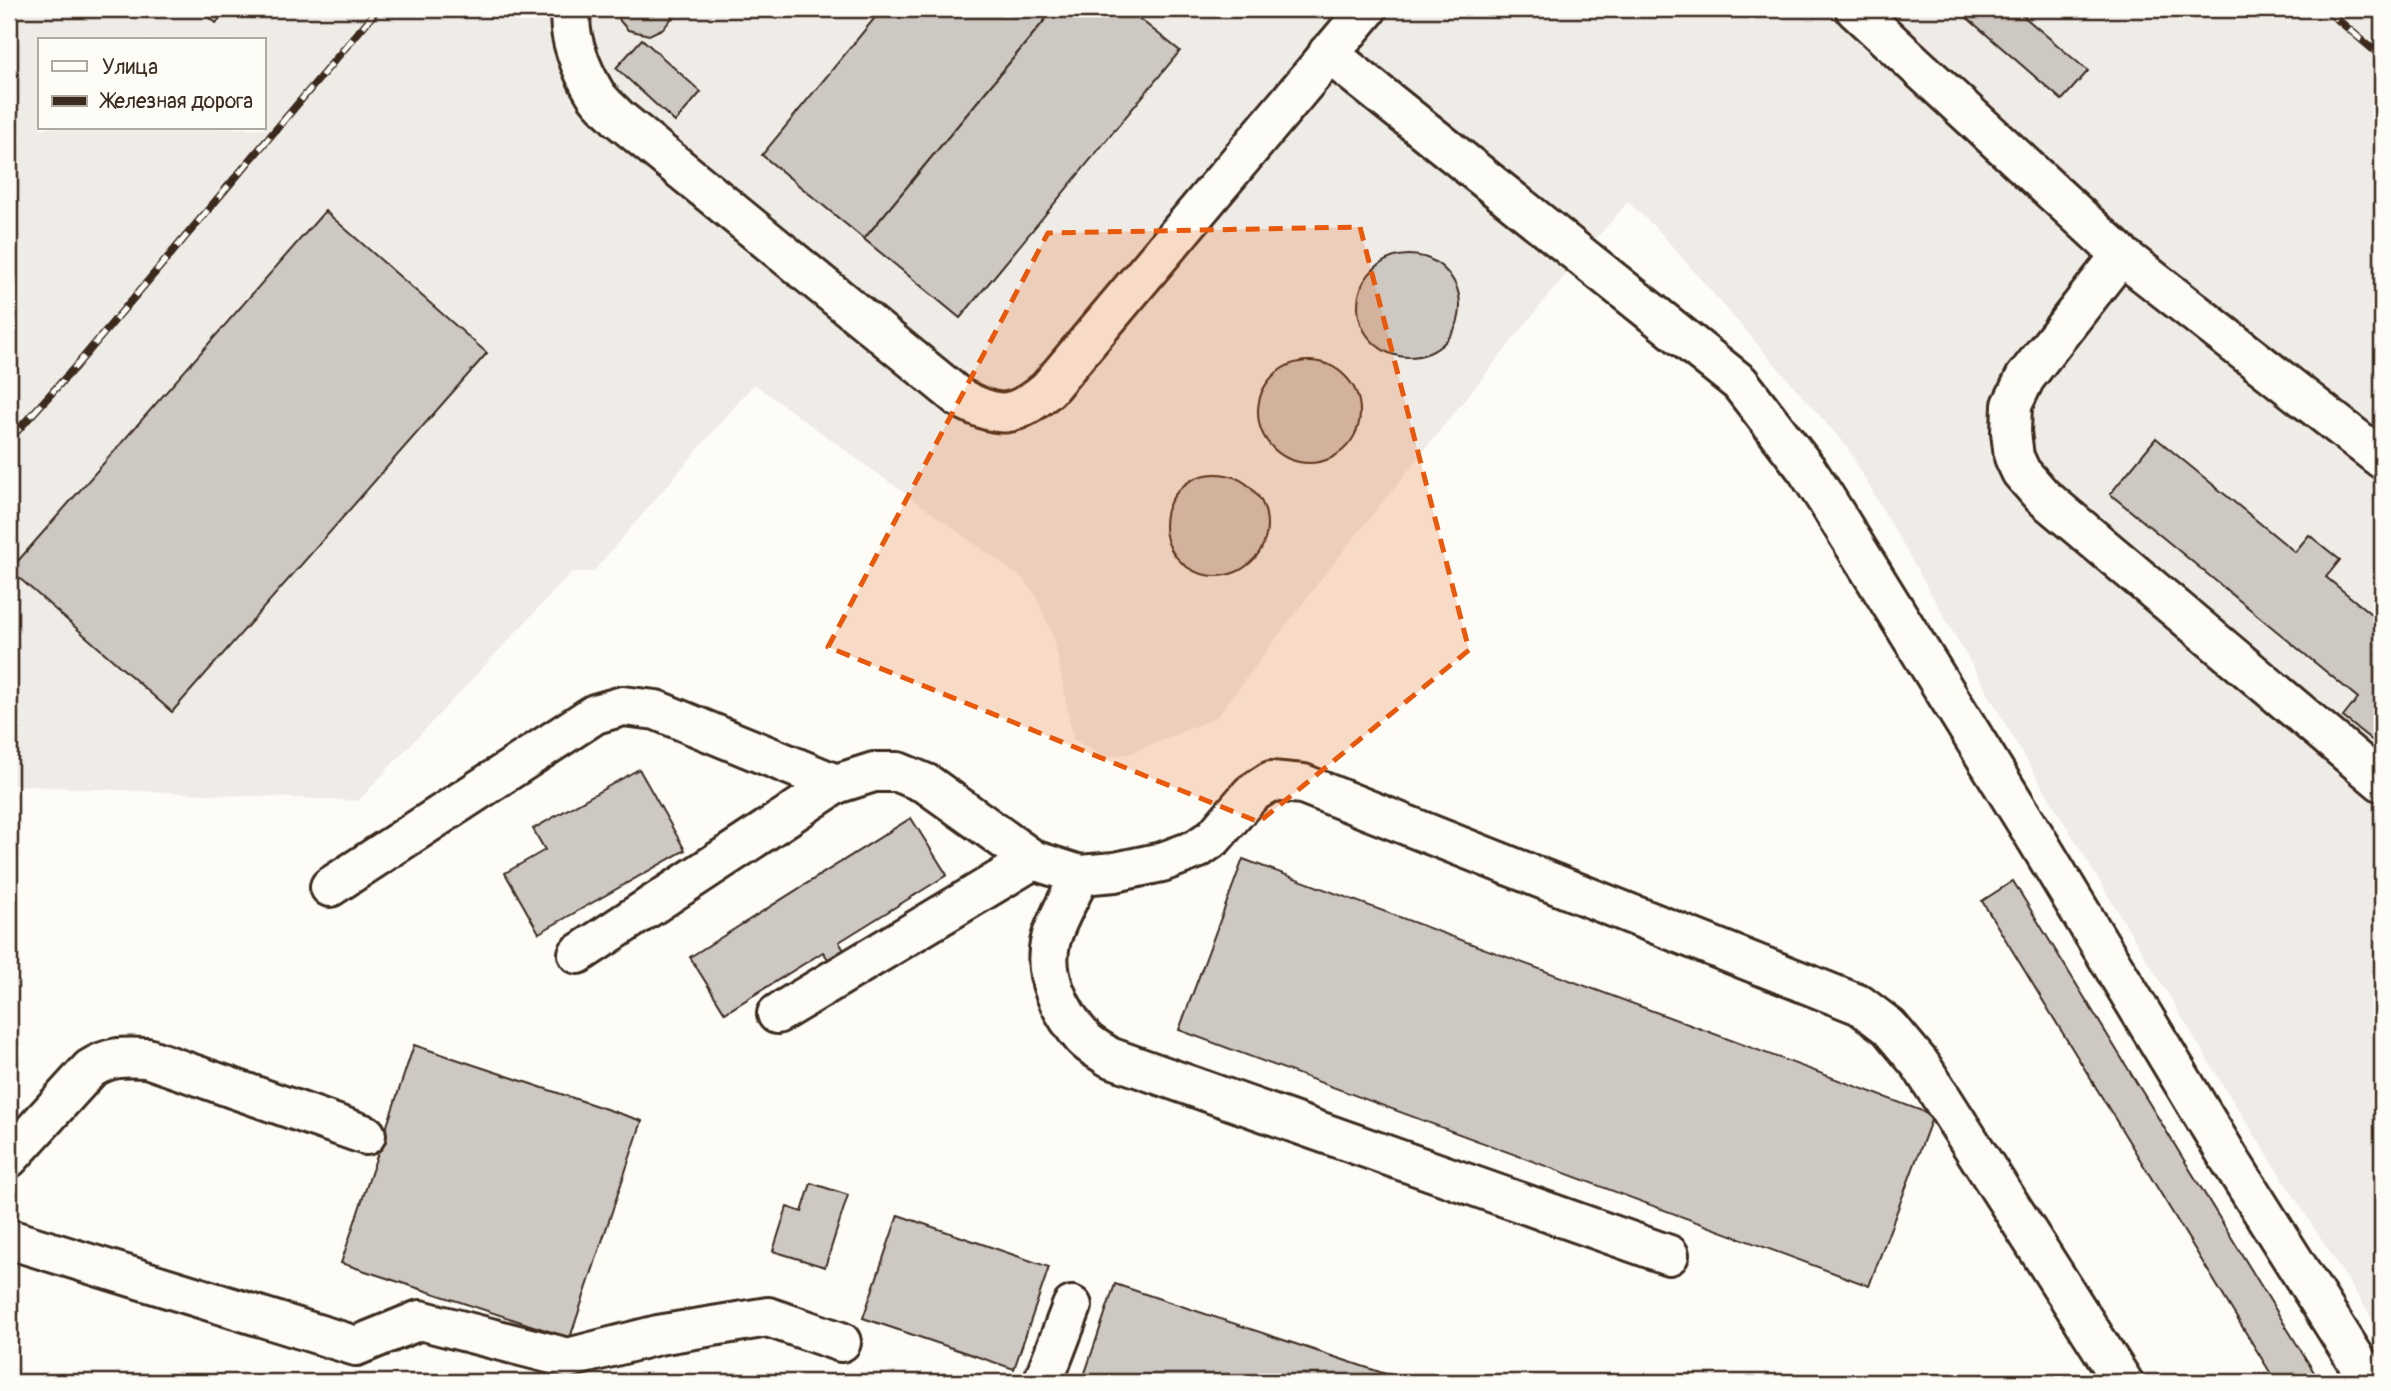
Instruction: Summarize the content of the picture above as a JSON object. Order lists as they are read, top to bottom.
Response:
{
  "legend": ["Улица", "Железная дорога"]
}
